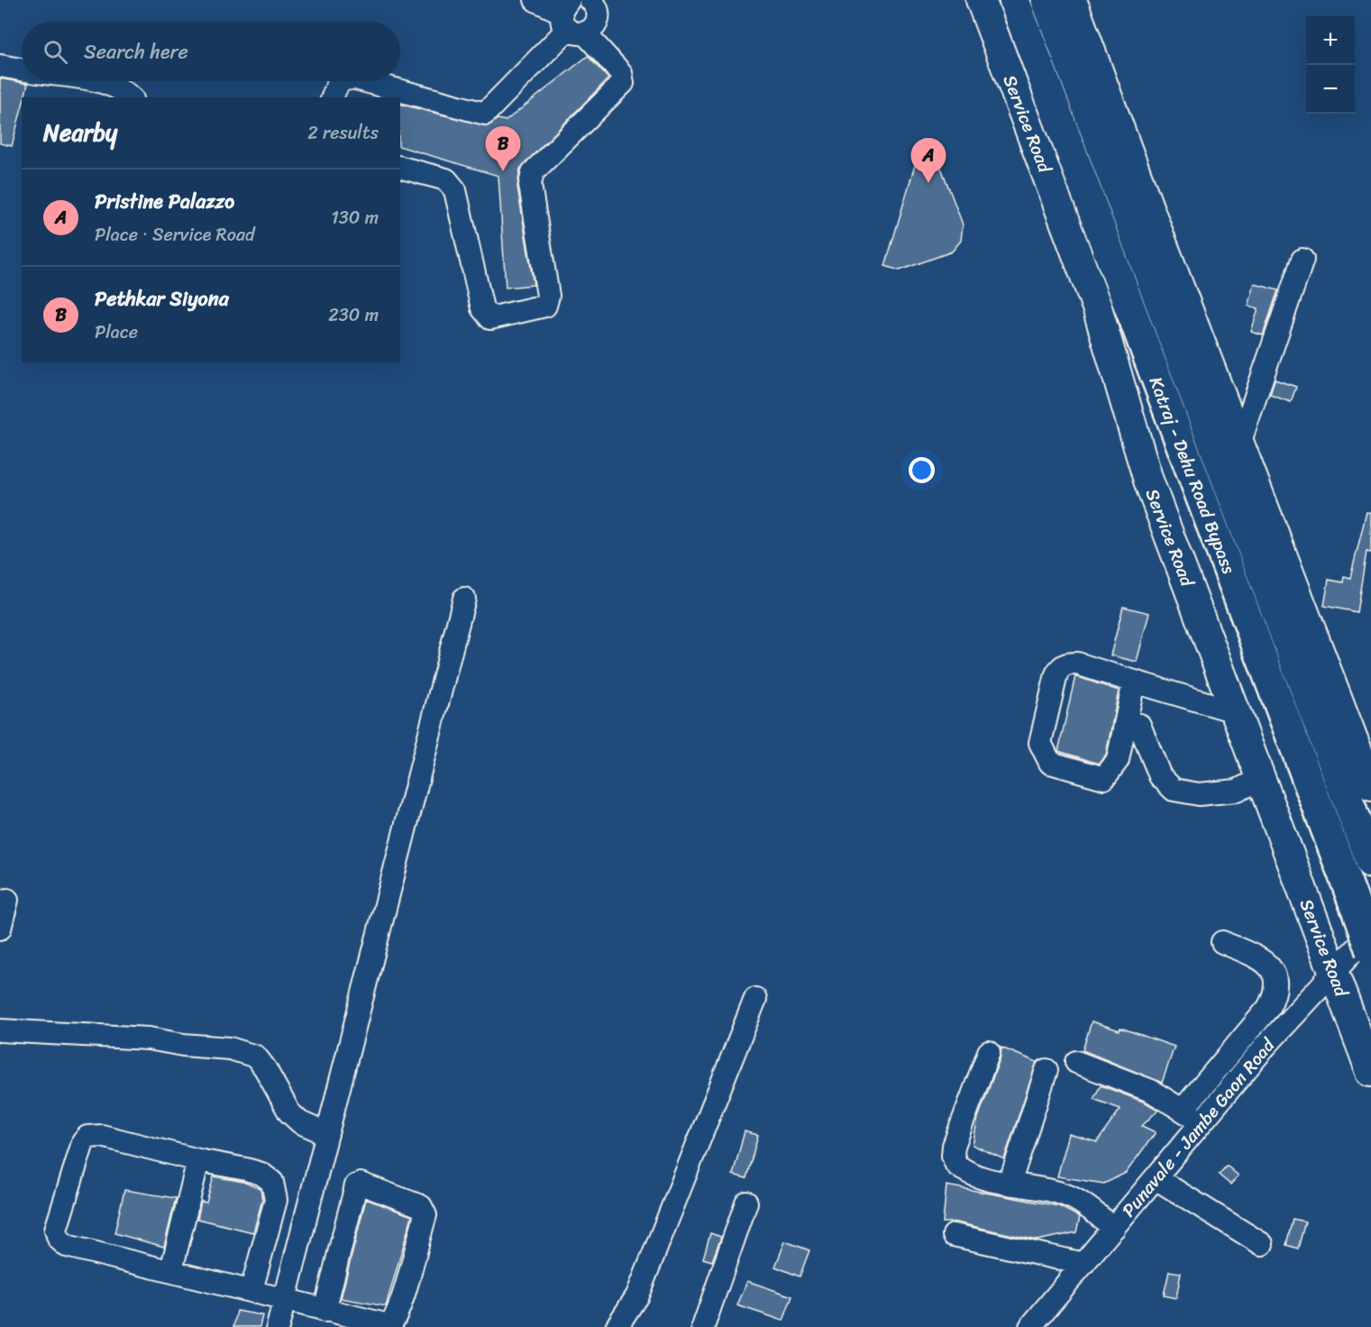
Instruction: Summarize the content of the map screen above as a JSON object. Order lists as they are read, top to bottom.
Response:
{
  "streets": {
    "highway": ["Katraj - Dehu Road Bypass"],
    "main road": ["Service Road"],
    "street": ["Punavale - Jambe Gaon Road"]
  },
  "crossings": [
    ["Service Road", "Punavale - Jambe Gaon Road"],
    ["Katraj - Dehu Road Bypass", "Punavale - Jambe Gaon Road"]
  ],
  "page": {
    "map_buttons": ["+", "−"],
    "search": "Search here",
    "heading": ["Nearby", "2 results"],
    "pins": ["B", "A"],
    "list": [
      {
        "mark": "A",
        "name": "Pristine Palazzo",
        "note": "Place · Service Road",
        "value": "130 m"
      },
      {
        "mark": "B",
        "name": "Pethkar Siyona",
        "note": "Place",
        "value": "230 m"
      }
    ]
  }
}
